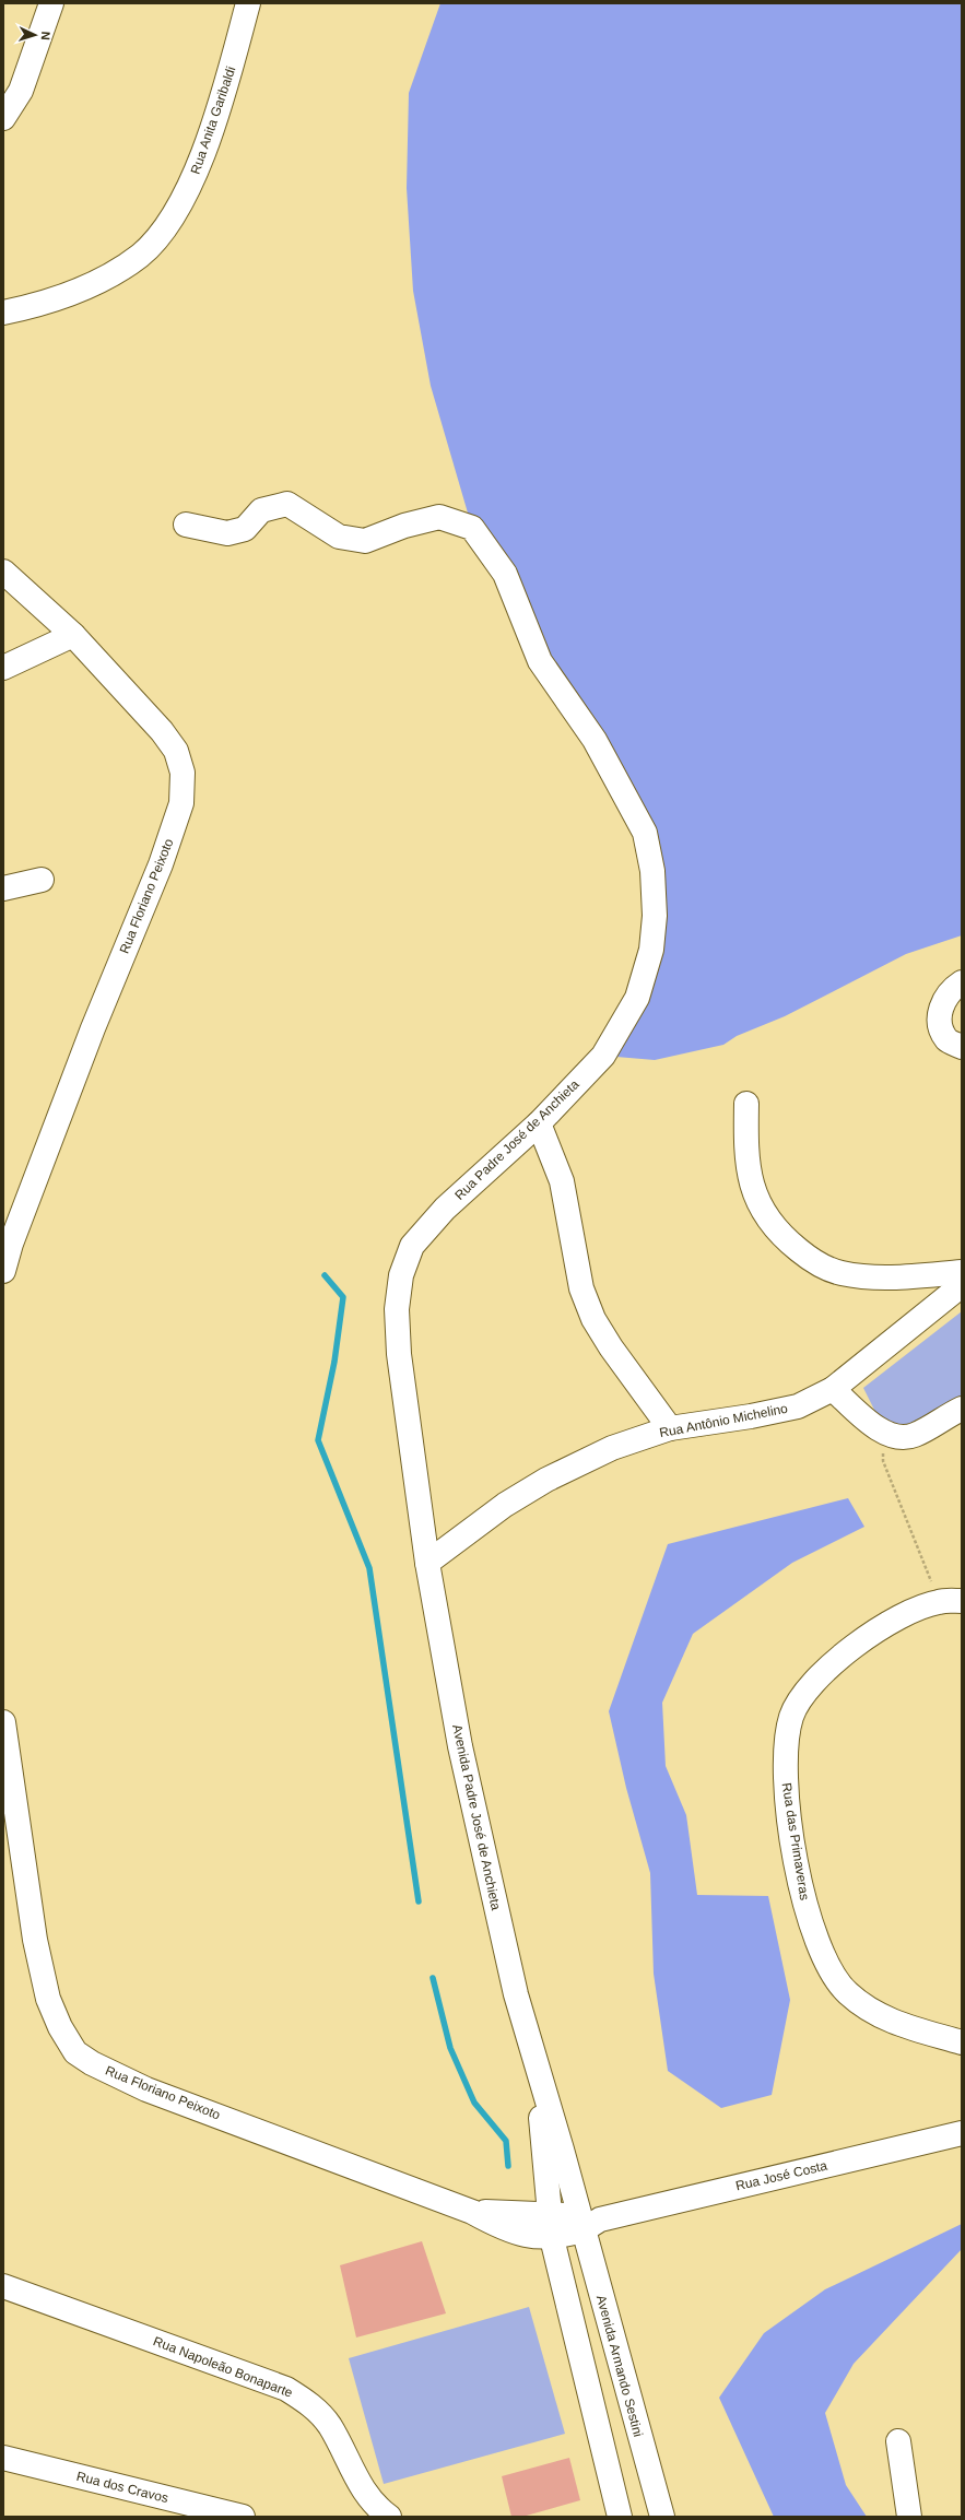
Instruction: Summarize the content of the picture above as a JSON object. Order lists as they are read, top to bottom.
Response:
{
  "streets": {
    "street": [
      "Rua Anita Garibaldi",
      "Rua Floriano Peixoto",
      "Rua Padre José de Anchieta",
      "Rua Antônio Michelino",
      "Avenida Padre José de Anchieta",
      "Rua das Primaveras",
      "Rua José Costa",
      "Avenida Armando Sestini",
      "Rua Napoleão Bonaparte",
      "Rua dos Cravos"
    ]
  },
  "crossings": [
    ["Rua Floriano Peixoto", "Rua José Costa"],
    ["Rua Padre José de Anchieta", "Rua Antônio Michelino"],
    ["Rua Padre José de Anchieta", "Avenida Padre José de Anchieta"],
    ["Rua Antônio Michelino", "Avenida Padre José de Anchieta"],
    ["Avenida Padre José de Anchieta", "Avenida Armando Sestini"],
    ["Rua José Costa", "Avenida Armando Sestini"]
  ],
  "north": "right"
}
